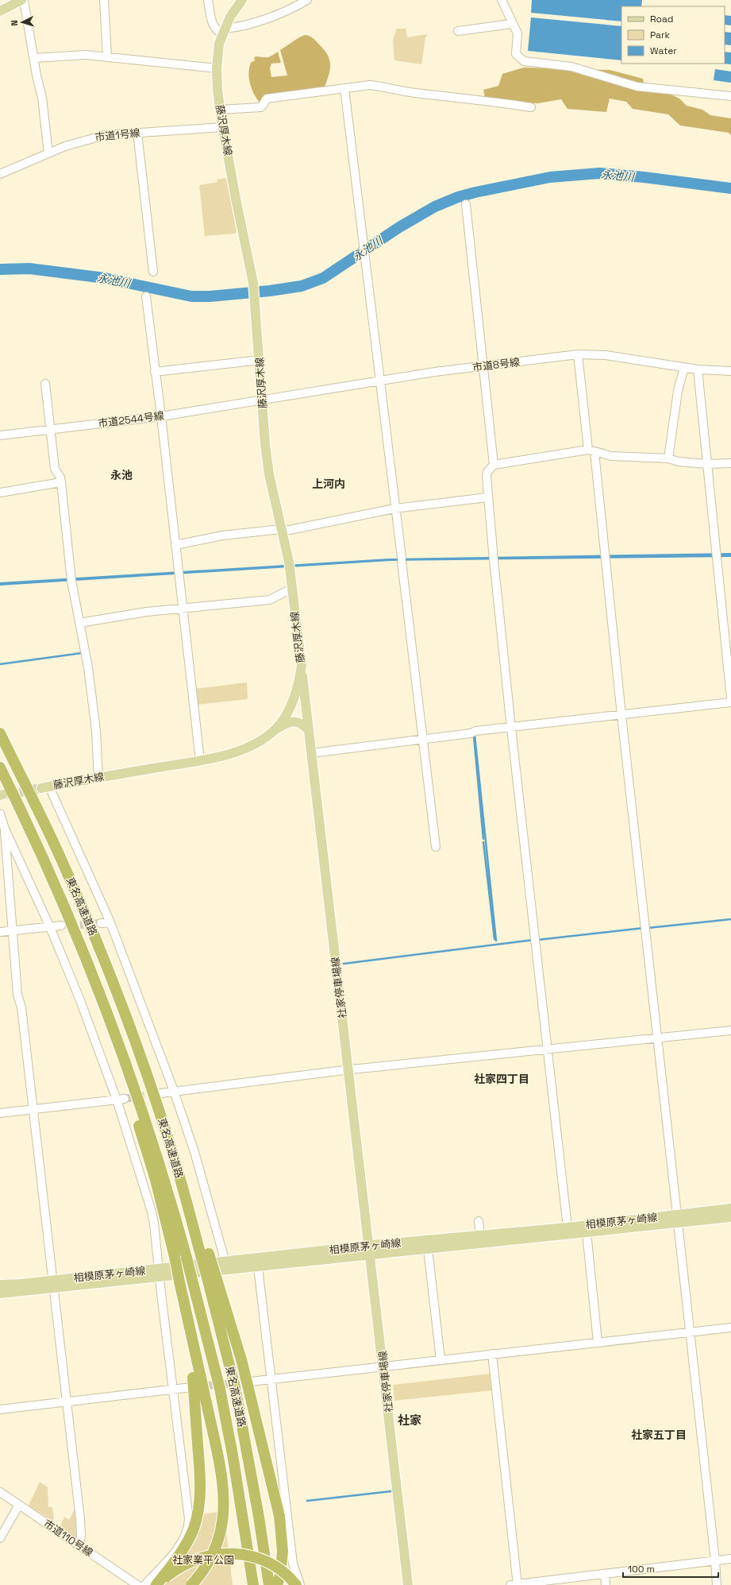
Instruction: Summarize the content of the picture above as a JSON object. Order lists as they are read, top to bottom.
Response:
{
  "streets": {
    "highway": ["東名高速道路"],
    "main road": ["藤沢厚木線", "社家停車場線", "相模原茅ヶ崎線"],
    "street": [
      "市道1号線",
      "市道8号線",
      "市道2544号線",
      "市道110号線"
    ]
  },
  "crossings": [
    ["藤沢厚木線", "市道1号線"],
    ["藤沢厚木線", "市道8号線"],
    ["藤沢厚木線", "市道2544号線"],
    ["藤沢厚木線", "社家停車場線"],
    ["市道8号線", "市道2544号線"],
    ["社家停車場線", "相模原茅ヶ崎線"]
  ],
  "districts": [
    "永池",
    "上河内",
    "社家四丁目",
    "社家",
    "社家五丁目"
  ],
  "water": ["永池川"],
  "parks": ["社家業平公園"],
  "legend": ["Road", "Park", "Water"],
  "scale_bar": "100 m",
  "north": "left"
}
